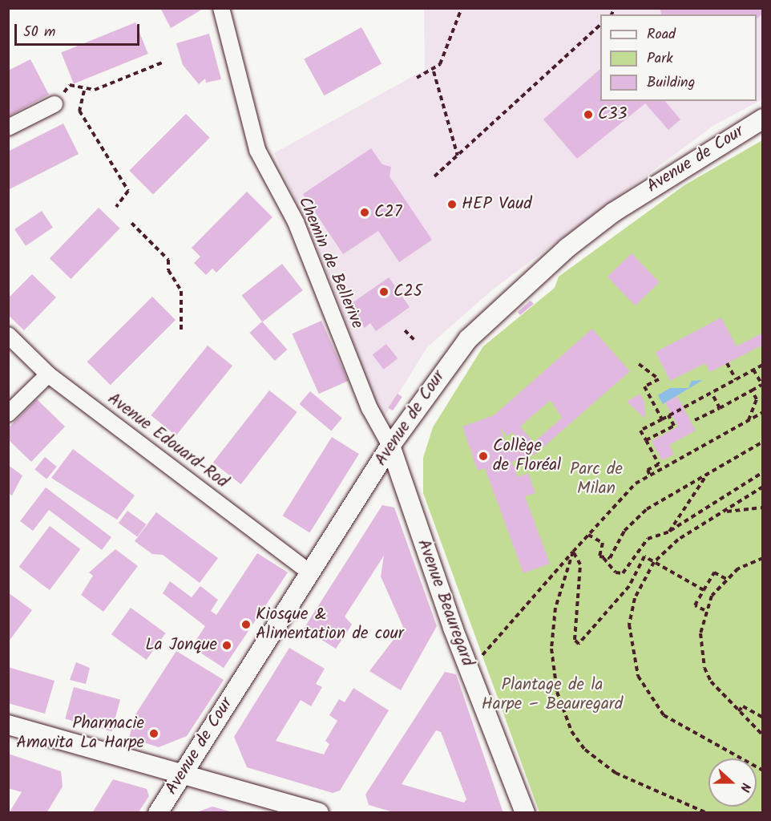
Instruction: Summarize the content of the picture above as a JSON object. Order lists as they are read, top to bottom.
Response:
{
  "streets": {
    "street": [
      "Avenue de Cour",
      "Chemin de Bellerive",
      "Avenue Edouard-Rod",
      "Avenue Beauregard"
    ]
  },
  "crossings": [
    ["Avenue de Cour", "Chemin de Bellerive"],
    ["Avenue de Cour", "Avenue Edouard-Rod"],
    ["Avenue de Cour", "Avenue Beauregard"],
    ["Chemin de Bellerive", "Avenue Beauregard"]
  ],
  "parks": ["Parc de Milan", "Plantage de la Harpe – Beauregard"],
  "places": [
    "C33",
    "HEP Vaud",
    "C27",
    "C25",
    "Collège de Floréal",
    "Kiosque & Alimentation de cour",
    "La Jonque",
    "Pharmacie Amavita La Harpe"
  ],
  "legend": ["Road", "Park", "Building"],
  "scale_bar": "50 m",
  "north": "right"
}
